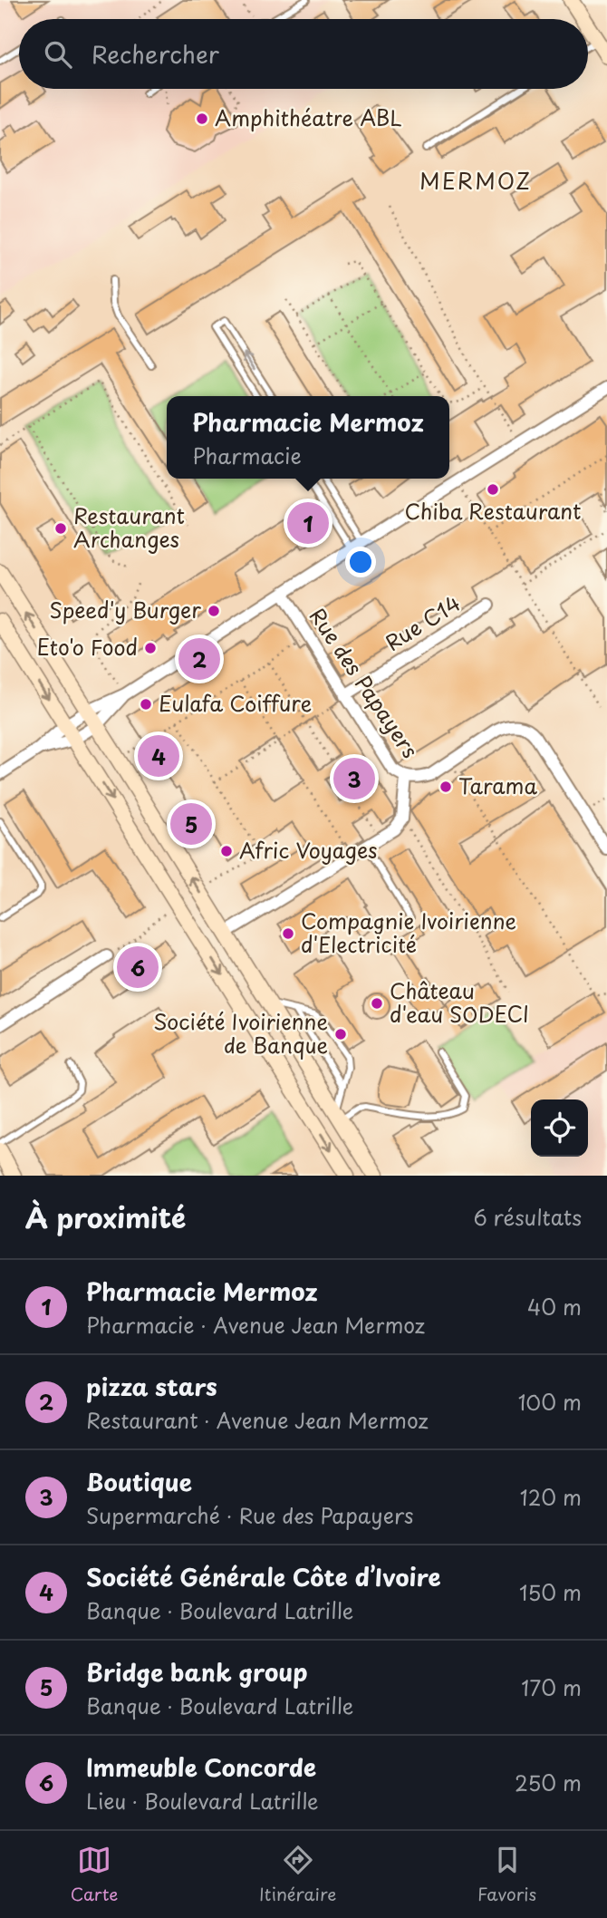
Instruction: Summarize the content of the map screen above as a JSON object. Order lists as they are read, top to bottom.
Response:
{
  "streets": {
    "street": ["Rue C14", "Rue des Papayers"]
  },
  "crossings": [
    ["Rue C14", "Rue des Papayers"]
  ],
  "districts": ["MERMOZ"],
  "places": [
    "Amphithéatre ABL",
    "Chiba Restaurant",
    "Restaurant Archanges",
    "Speed'y Burger",
    "Eto'o Food",
    "Eulafa Coiffure",
    "Tarama",
    "Afric Voyages",
    "Compagnie Ivoirienne d'Electricité",
    "Château d'eau SODECI",
    "Société Ivoirienne de Banque"
  ],
  "page": {
    "search": "Rechercher",
    "popup": ["Pharmacie Mermoz", "Pharmacie"],
    "pins": [
      "1",
      "2",
      "4",
      "3",
      "5",
      "6"
    ],
    "heading": ["À proximité", "6 résultats"],
    "list": [
      {
        "mark": "1",
        "name": "Pharmacie Mermoz",
        "note": "Pharmacie · Avenue Jean Mermoz",
        "value": "40 m"
      },
      {
        "mark": "2",
        "name": "pizza stars",
        "note": "Restaurant · Avenue Jean Mermoz",
        "value": "100 m"
      },
      {
        "mark": "3",
        "name": "Boutique",
        "note": "Supermarché · Rue des Papayers",
        "value": "120 m"
      },
      {
        "mark": "4",
        "name": "Société Générale Côte d’Ivoire",
        "note": "Banque · Boulevard Latrille",
        "value": "150 m"
      },
      {
        "mark": "5",
        "name": "Bridge bank group",
        "note": "Banque · Boulevard Latrille",
        "value": "170 m"
      },
      {
        "mark": "6",
        "name": "Immeuble Concorde",
        "note": "Lieu · Boulevard Latrille",
        "value": "250 m"
      }
    ],
    "nav": ["Carte", "Itinéraire", "Favoris"]
  }
}
